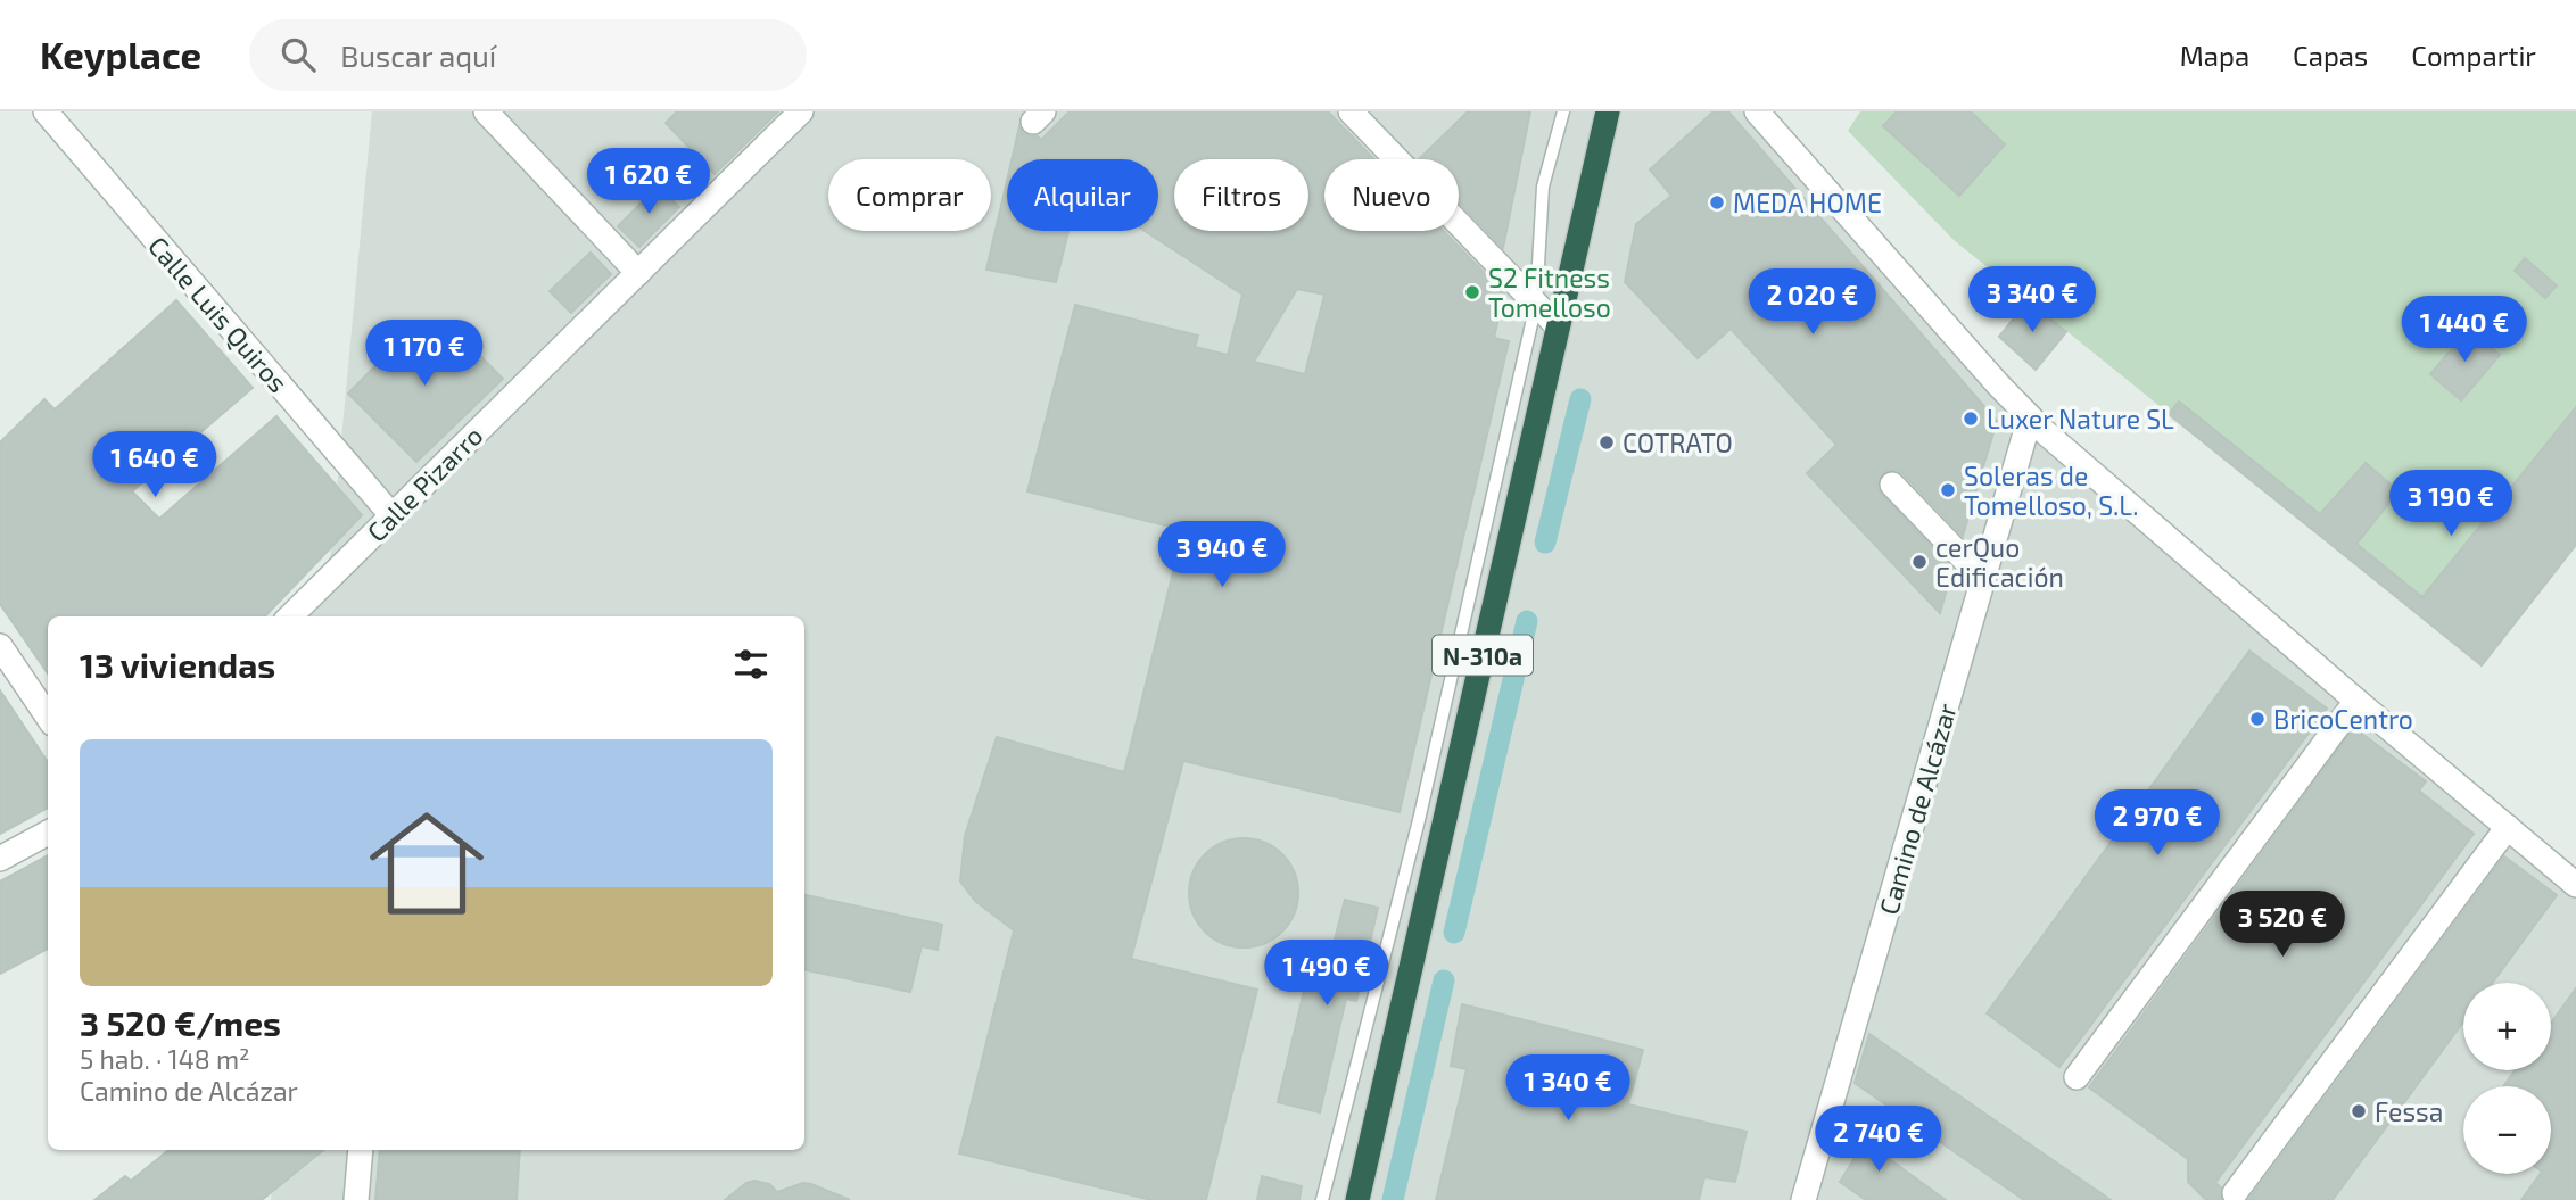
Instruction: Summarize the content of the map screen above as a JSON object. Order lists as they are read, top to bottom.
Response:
{
  "streets": {
    "highway": ["N-310a"],
    "street": ["Calle Luis Quiros", "Calle Pizarro", "Camino de Alcázar"]
  },
  "crossings": [
    ["Calle Luis Quiros", "Calle Pizarro"]
  ],
  "places": [
    "MEDA HOME",
    "S2 Fitness Tomelloso",
    "Luxer Nature SL",
    "COTRATO",
    "Soleras de Tomelloso, S.L.",
    "cerQuo Edificación",
    "BricoCentro",
    "Fessa"
  ],
  "page": {
    "header": "Keyplace",
    "search": "Buscar aquí",
    "nav": ["Mapa", "Capas", "Compartir"],
    "price": [
      "1 620 €",
      "3 340 €",
      "2 020 €",
      "1 440 €",
      "1 170 €",
      "1 640 €",
      "3 190 €",
      "3 940 €",
      "2 970 €",
      "3 520 €",
      "1 490 €",
      "1 340 €",
      "2 740 €"
    ],
    "chip": [
      "Comprar",
      "Alquilar",
      "Filtros",
      "Nuevo"
    ],
    "heading": "13 viviendas",
    "list": [
      {
        "name": "3 520 €/mes",
        "note": "5 hab. · 148 m² · Camino de Alcázar"
      }
    ],
    "map_buttons": ["+", "−"]
  }
}
